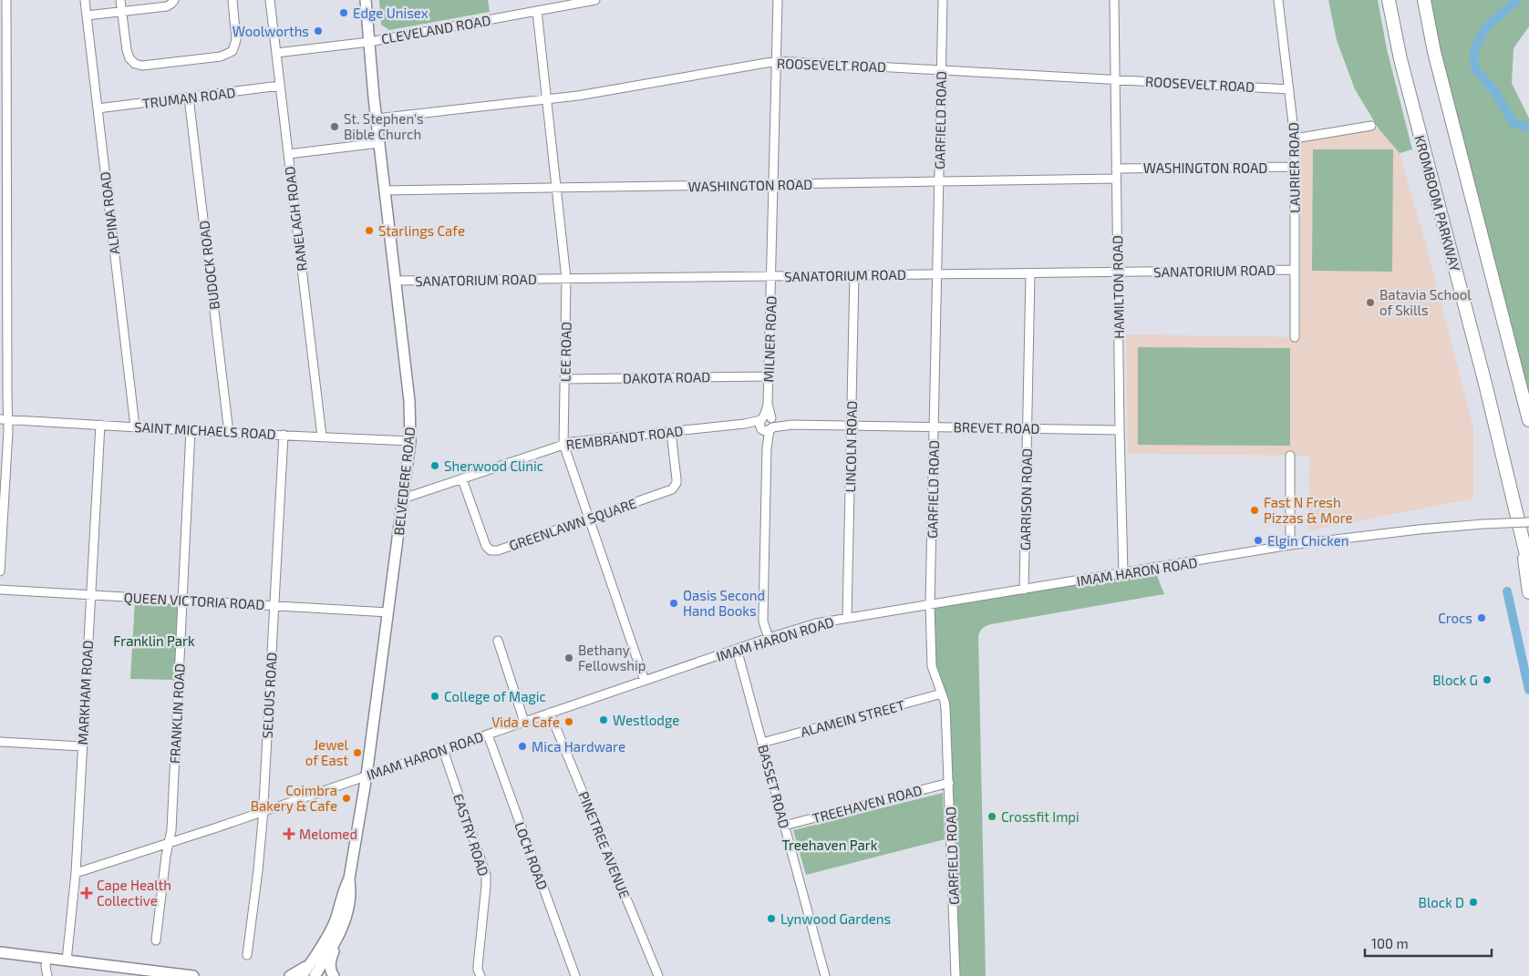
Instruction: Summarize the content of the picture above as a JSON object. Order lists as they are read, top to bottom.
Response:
{
  "streets": {
    "highway": ["KROMBOOM PARKWAY"],
    "main road": ["BELVEDERE ROAD"],
    "street": [
      "CLEVELAND ROAD",
      "ROOSEVELT ROAD",
      "TRUMAN ROAD",
      "GARFIELD ROAD",
      "WASHINGTON ROAD",
      "LAURIER ROAD",
      "ALPINA ROAD",
      "RANELAGH ROAD",
      "BUDOCK ROAD",
      "SANATORIUM ROAD",
      "HAMILTON ROAD",
      "MILNER ROAD",
      "LEE ROAD",
      "DAKOTA ROAD",
      "BREVET ROAD",
      "SAINT MICHAELS ROAD",
      "REMBRANDT ROAD",
      "LINCOLN ROAD",
      "GARRISON ROAD",
      "GREENLAWN SQUARE",
      "IMAM HARON ROAD",
      "QUEEN VICTORIA ROAD",
      "MARKHAM ROAD",
      "SELOUS ROAD",
      "FRANKLIN ROAD",
      "ALAMEIN STREET",
      "BASSET ROAD",
      "TREEHAVEN ROAD",
      "EASTRY ROAD",
      "PINETREE AVENUE",
      "LOCH ROAD"
    ]
  },
  "crossings": [
    ["CLEVELAND ROAD", "RANELAGH ROAD"],
    ["CLEVELAND ROAD", "LEE ROAD"],
    ["CLEVELAND ROAD", "BELVEDERE ROAD"],
    ["ROOSEVELT ROAD", "GARFIELD ROAD"],
    ["ROOSEVELT ROAD", "LAURIER ROAD"],
    ["ROOSEVELT ROAD", "HAMILTON ROAD"],
    ["ROOSEVELT ROAD", "MILNER ROAD"],
    ["ROOSEVELT ROAD", "LEE ROAD"],
    ["ROOSEVELT ROAD", "BELVEDERE ROAD"],
    ["TRUMAN ROAD", "ALPINA ROAD"],
    ["TRUMAN ROAD", "RANELAGH ROAD"],
    ["TRUMAN ROAD", "BUDOCK ROAD"],
    ["GARFIELD ROAD", "WASHINGTON ROAD"],
    ["GARFIELD ROAD", "SANATORIUM ROAD"],
    ["GARFIELD ROAD", "BREVET ROAD"],
    ["GARFIELD ROAD", "IMAM HARON ROAD"],
    ["GARFIELD ROAD", "ALAMEIN STREET"],
    ["GARFIELD ROAD", "TREEHAVEN ROAD"],
    ["WASHINGTON ROAD", "LAURIER ROAD"],
    ["WASHINGTON ROAD", "HAMILTON ROAD"],
    ["WASHINGTON ROAD", "MILNER ROAD"],
    ["WASHINGTON ROAD", "LEE ROAD"],
    ["WASHINGTON ROAD", "BELVEDERE ROAD"],
    ["LAURIER ROAD", "SANATORIUM ROAD"],
    ["ALPINA ROAD", "SAINT MICHAELS ROAD"],
    ["RANELAGH ROAD", "SAINT MICHAELS ROAD"],
    ["BUDOCK ROAD", "SAINT MICHAELS ROAD"],
    ["SANATORIUM ROAD", "HAMILTON ROAD"],
    ["SANATORIUM ROAD", "MILNER ROAD"],
    ["SANATORIUM ROAD", "LEE ROAD"],
    ["SANATORIUM ROAD", "LINCOLN ROAD"],
    ["SANATORIUM ROAD", "BELVEDERE ROAD"],
    ["SANATORIUM ROAD", "GARRISON ROAD"],
    ["HAMILTON ROAD", "BREVET ROAD"],
    ["HAMILTON ROAD", "IMAM HARON ROAD"],
    ["MILNER ROAD", "DAKOTA ROAD"],
    ["MILNER ROAD", "BREVET ROAD"],
    ["MILNER ROAD", "REMBRANDT ROAD"],
    ["MILNER ROAD", "IMAM HARON ROAD"],
    ["LEE ROAD", "DAKOTA ROAD"],
    ["LEE ROAD", "REMBRANDT ROAD"],
    ["LEE ROAD", "GREENLAWN SQUARE"],
    ["LEE ROAD", "IMAM HARON ROAD"],
    ["BREVET ROAD", "REMBRANDT ROAD"],
    ["BREVET ROAD", "LINCOLN ROAD"],
    ["BREVET ROAD", "GARRISON ROAD"],
    ["SAINT MICHAELS ROAD", "BELVEDERE ROAD"],
    ["SAINT MICHAELS ROAD", "MARKHAM ROAD"],
    ["SAINT MICHAELS ROAD", "SELOUS ROAD"],
    ["SAINT MICHAELS ROAD", "FRANKLIN ROAD"],
    ["REMBRANDT ROAD", "BELVEDERE ROAD"],
    ["REMBRANDT ROAD", "GREENLAWN SQUARE"],
    ["LINCOLN ROAD", "IMAM HARON ROAD"],
    ["BELVEDERE ROAD", "IMAM HARON ROAD"],
    ["BELVEDERE ROAD", "QUEEN VICTORIA ROAD"],
    ["GARRISON ROAD", "IMAM HARON ROAD"],
    ["IMAM HARON ROAD", "MARKHAM ROAD"],
    ["IMAM HARON ROAD", "SELOUS ROAD"],
    ["IMAM HARON ROAD", "FRANKLIN ROAD"],
    ["IMAM HARON ROAD", "BASSET ROAD"],
    ["IMAM HARON ROAD", "EASTRY ROAD"],
    ["IMAM HARON ROAD", "PINETREE AVENUE"],
    ["IMAM HARON ROAD", "LOCH ROAD"],
    ["QUEEN VICTORIA ROAD", "MARKHAM ROAD"],
    ["QUEEN VICTORIA ROAD", "SELOUS ROAD"],
    ["QUEEN VICTORIA ROAD", "FRANKLIN ROAD"],
    ["ALAMEIN STREET", "BASSET ROAD"],
    ["BASSET ROAD", "TREEHAVEN ROAD"]
  ],
  "parks": ["Franklin Park", "Treehaven Park"],
  "places": {
    "other": [
      "Edge Unisex",
      "Woolworths",
      "St. Stephen's Bible Church",
      "Starlings Cafe",
      "Batavia School of Skills",
      "Sherwood Clinic",
      "Fast N Fresh Pizzas & More",
      "Elgin Chicken",
      "Oasis Second Hand Books",
      "Crocs",
      "Bethany Fellowship",
      "Block G",
      "College of Magic",
      "Westlodge",
      "Vida e Cafe",
      "Mica Hardware",
      "Jewel of East",
      "Coimbra Bakery & Cafe",
      "Crossfit Impi",
      "Block D",
      "Lynwood Gardens"
    ],
    "health": ["Melomed", "Cape Health Collective"]
  },
  "scale_bar": "100 m"
}
